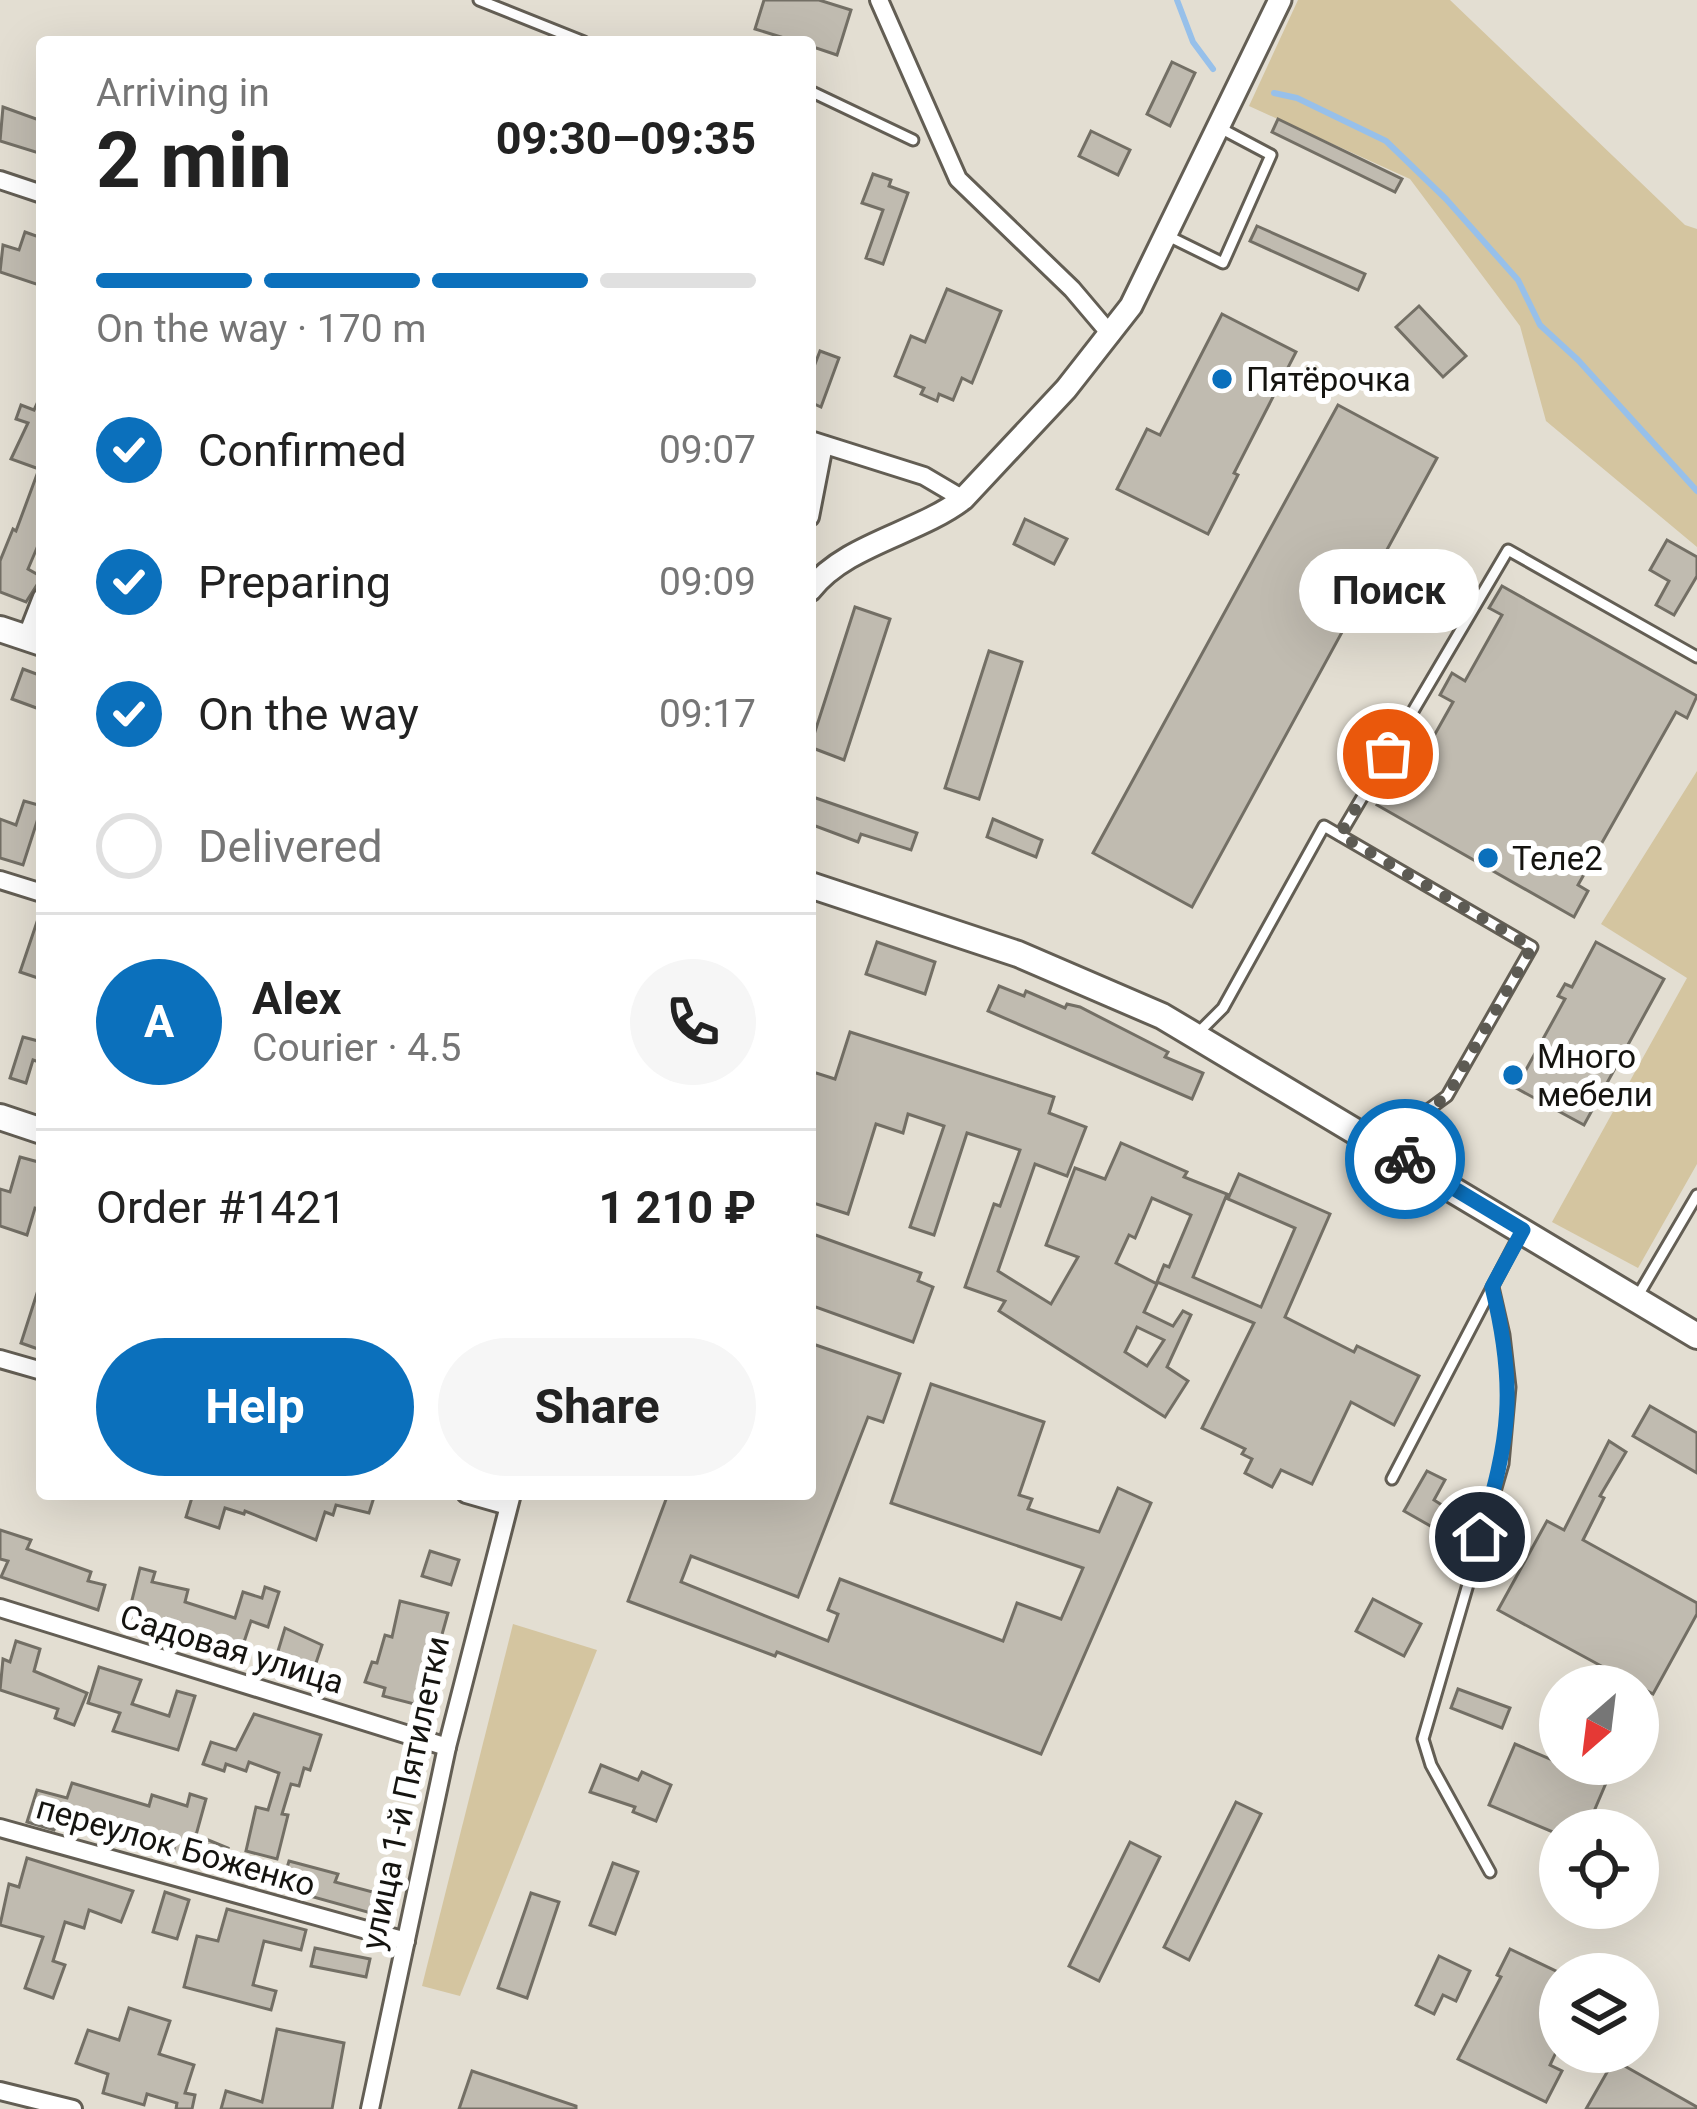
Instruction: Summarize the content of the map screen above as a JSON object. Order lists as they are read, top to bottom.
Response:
{
  "streets": {
    "street": ["Садовая улица", "улица 1-й Пятилетки", "переулок Боженко"]
  },
  "crossings": [
    ["Садовая улица", "улица 1-й Пятилетки"],
    ["улица 1-й Пятилетки", "переулок Боженко"]
  ],
  "places": [
    "Пятёрочка",
    "Поиск",
    "Теле2",
    "Много мебели"
  ],
  "north": "bottom left",
  "page": {
    "heading": ["2 min", "Arriving in", "09:30–09:35"],
    "panel": [
      "Alex",
      "Courier · 4.5",
      "Order #1421",
      "1 210 ₽"
    ],
    "bar": "On the way · 170 m",
    "list": [
      ["Confirmed", "09:07"],
      ["Preparing", "09:09"],
      ["On the way", "09:17"],
      "Delivered"
    ],
    "bubble": "Поиск",
    "round": "A",
    "buttons": ["Help", "Share"]
  }
}
